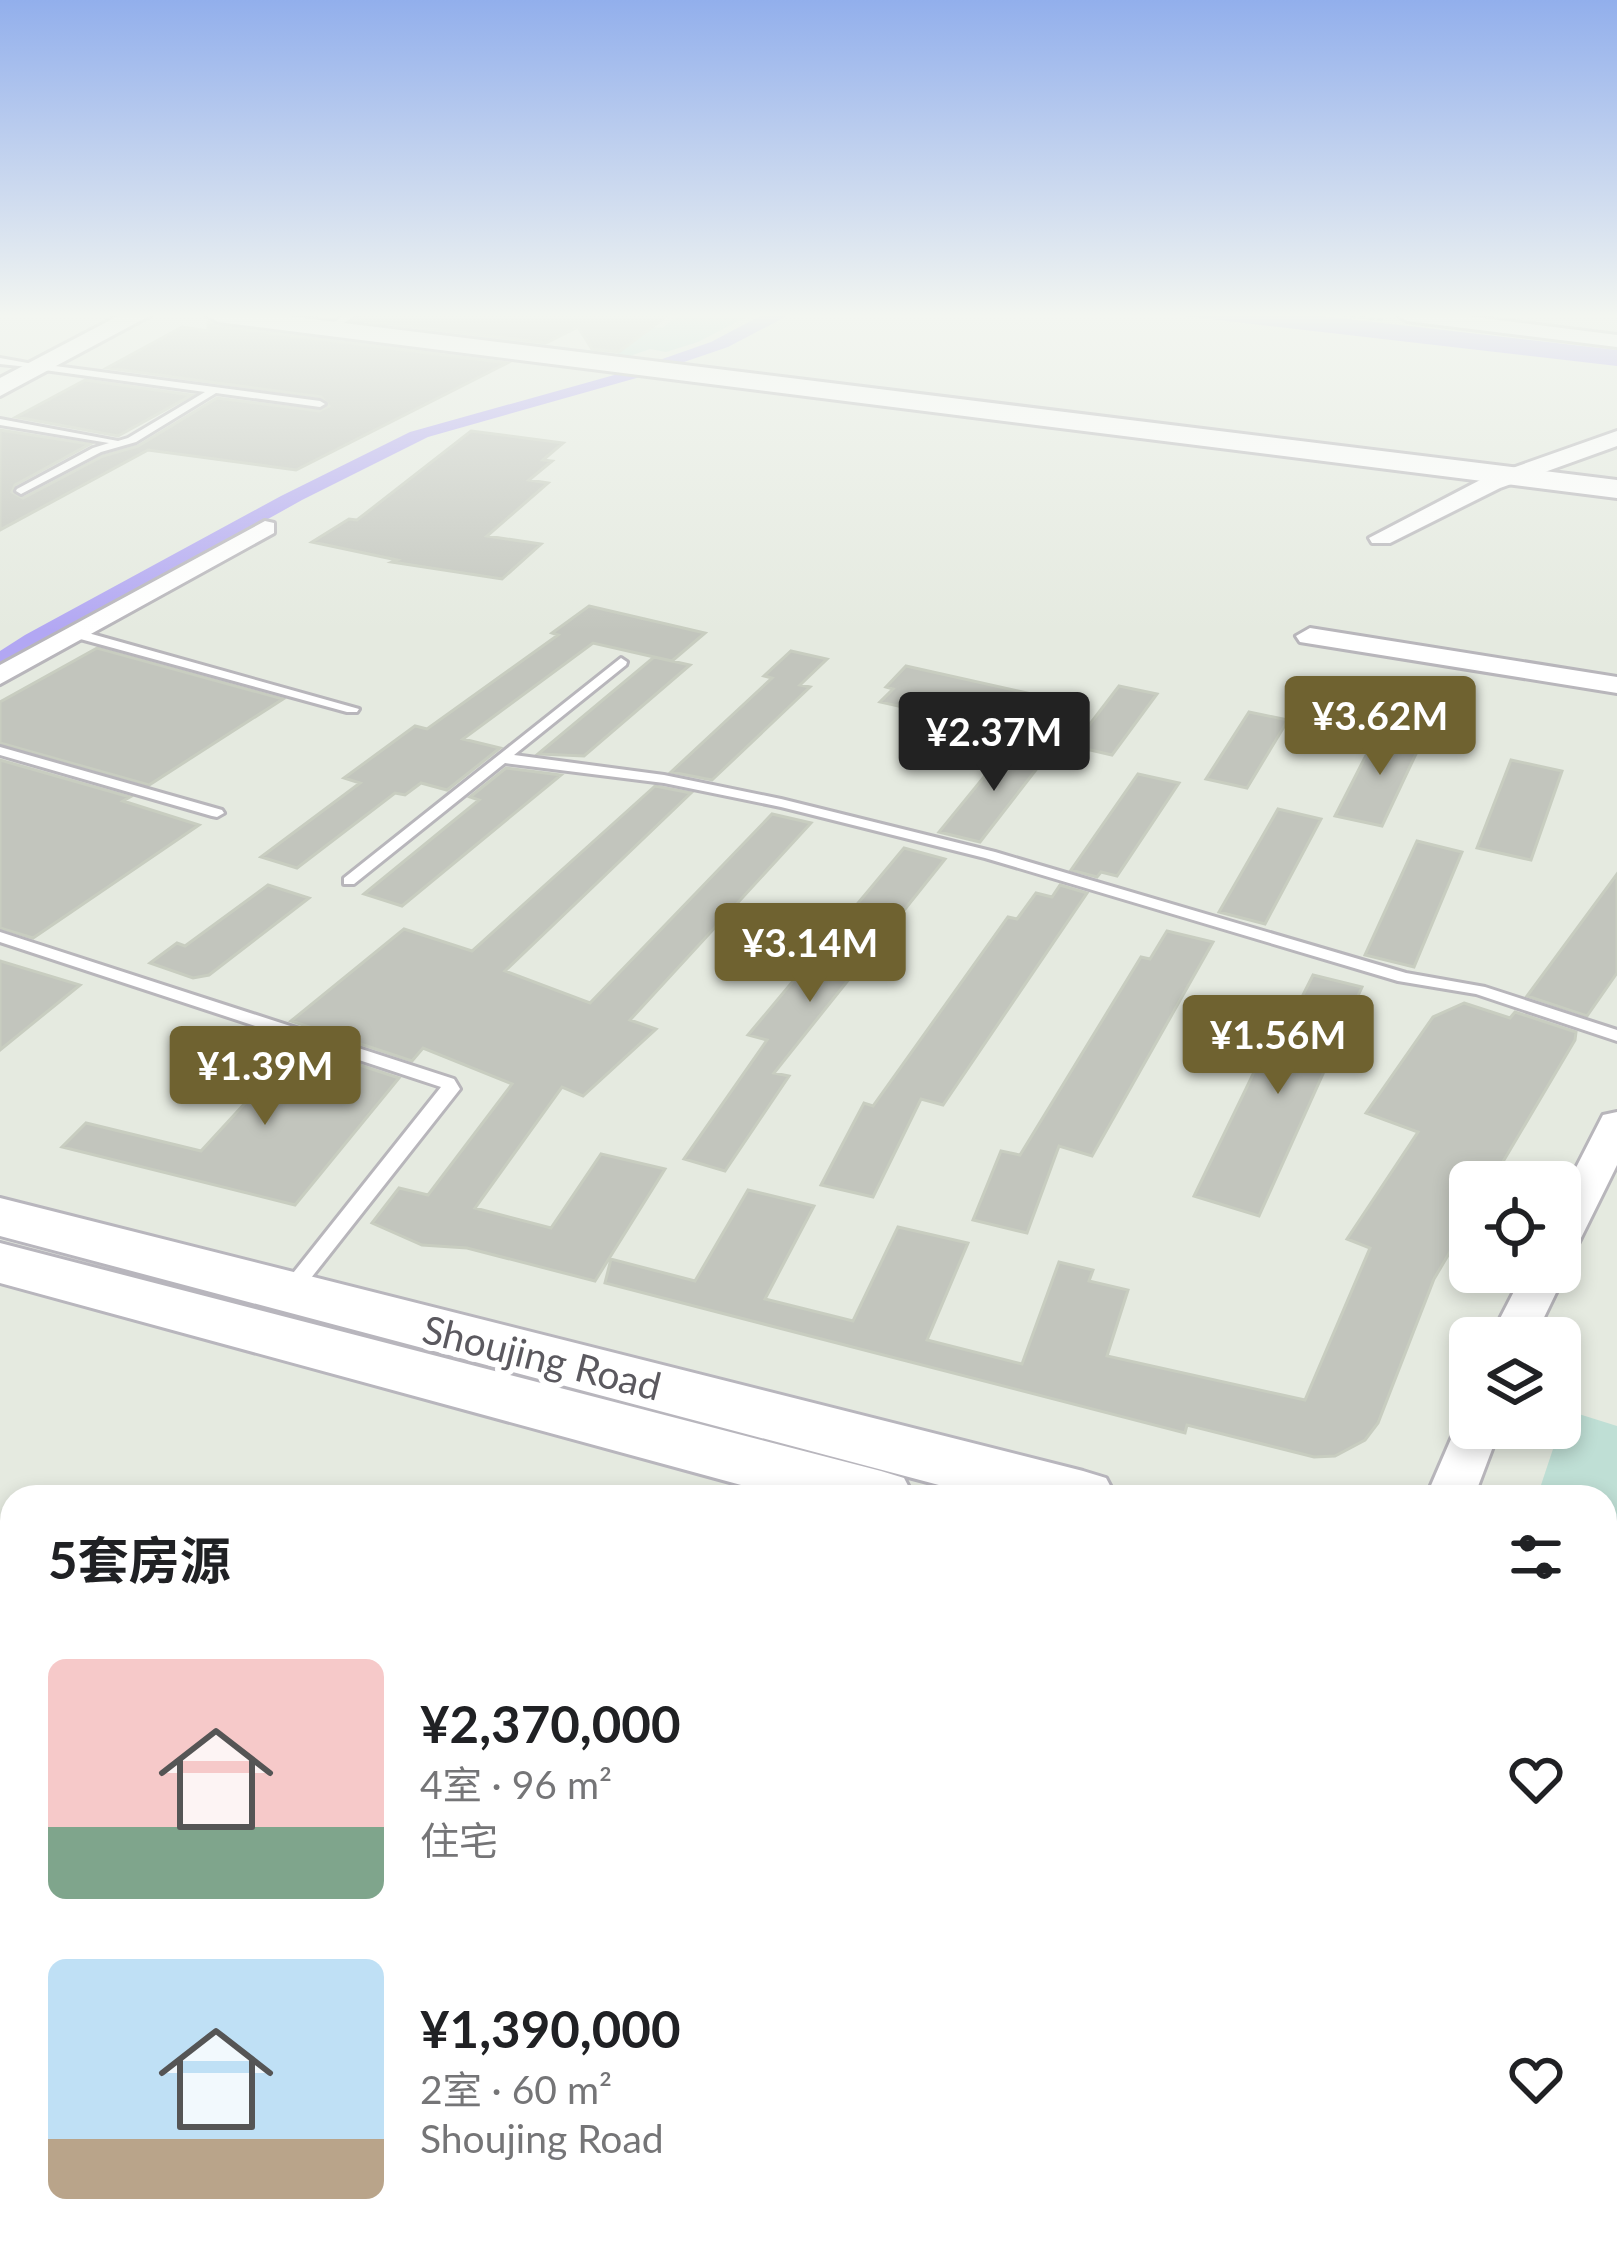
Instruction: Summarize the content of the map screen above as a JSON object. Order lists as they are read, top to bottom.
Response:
{
  "streets": {
    "main road": ["Shoujing Road"]
  },
  "page": {
    "price": [
      "¥3.62M",
      "¥2.37M",
      "¥3.14M",
      "¥1.56M",
      "¥1.39M"
    ],
    "heading": "5套房源",
    "list": [
      {
        "name": "¥2,370,000",
        "note": "4室 · 96 m² · 住宅"
      },
      {
        "name": "¥1,390,000",
        "note": "2室 · 60 m² · Shoujing Road"
      }
    ]
  }
}
